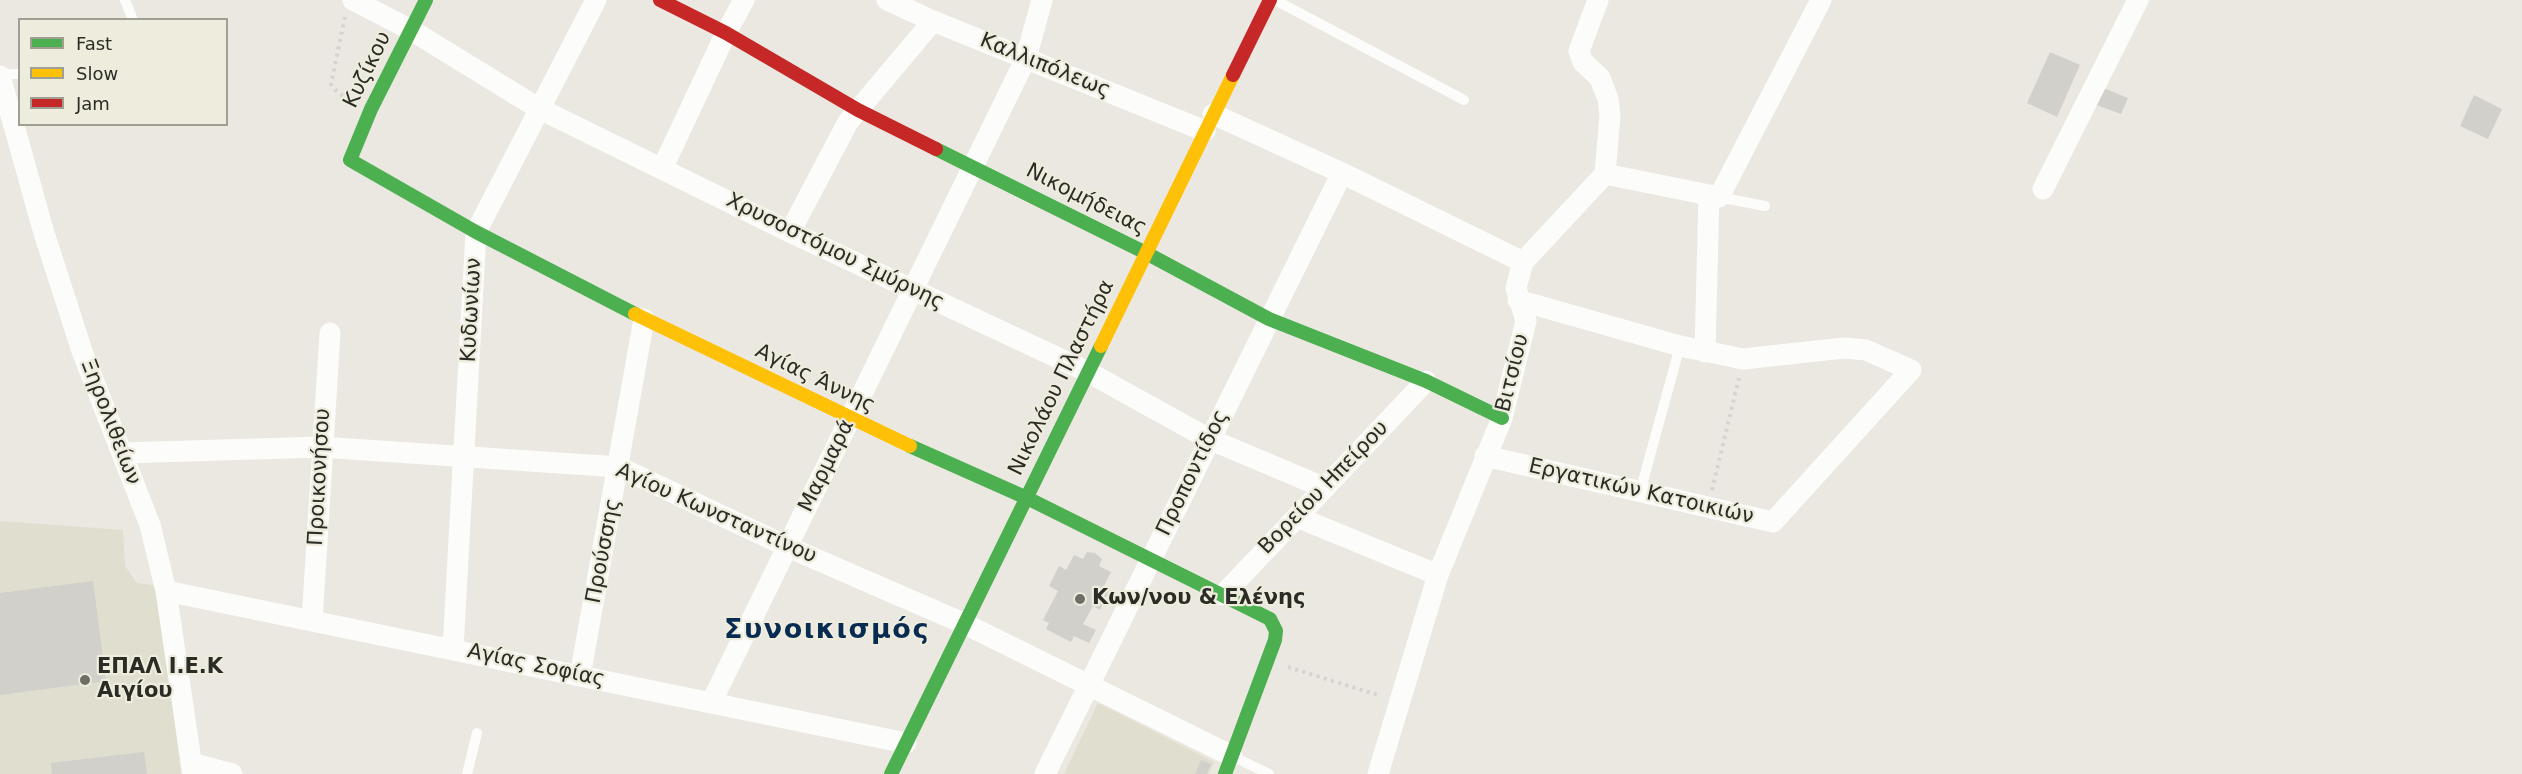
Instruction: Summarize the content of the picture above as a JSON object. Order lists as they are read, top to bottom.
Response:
{
  "streets": {
    "street": [
      "Καλλιπόλεως",
      "Κυζίκου",
      "Νικομήδειας",
      "Χρυσοστόμου Σμύρνης",
      "Κυδωνίων",
      "Βιτσίου",
      "Νικολάου Πλαστήρα",
      "Αγίας Άννης",
      "Ξηρολιθείων",
      "Μαρμαρά",
      "Προποντίδος",
      "Προικονήσου",
      "Βορείου Ηπείρου",
      "Εργατικών Κατοικιών",
      "Αγίου Κωνσταντίνου",
      "Προύσσης",
      "Αγίας Σοφίας"
    ]
  },
  "crossings": [
    ["Καλλιπόλεως", "Βιτσίου"],
    ["Καλλιπόλεως", "Νικολάου Πλαστήρα"],
    ["Καλλιπόλεως", "Μαρμαρά"],
    ["Καλλιπόλεως", "Προποντίδος"],
    ["Κυζίκου", "Χρυσοστόμου Σμύρνης"],
    ["Κυζίκου", "Αγίας Άννης"],
    ["Νικομήδειας", "Βιτσίου"],
    ["Νικομήδειας", "Νικολάου Πλαστήρα"],
    ["Νικομήδειας", "Μαρμαρά"],
    ["Νικομήδειας", "Προποντίδος"],
    ["Νικομήδειας", "Βορείου Ηπείρου"],
    ["Χρυσοστόμου Σμύρνης", "Κυδωνίων"],
    ["Χρυσοστόμου Σμύρνης", "Νικολάου Πλαστήρα"],
    ["Χρυσοστόμου Σμύρνης", "Μαρμαρά"],
    ["Χρυσοστόμου Σμύρνης", "Προποντίδος"],
    ["Χρυσοστόμου Σμύρνης", "Βορείου Ηπείρου"],
    ["Κυδωνίων", "Αγίας Άννης"],
    ["Κυδωνίων", "Αγίου Κωνσταντίνου"],
    ["Κυδωνίων", "Αγίας Σοφίας"],
    ["Βιτσίου", "Εργατικών Κατοικιών"],
    ["Νικολάου Πλαστήρα", "Αγίας Άννης"],
    ["Νικολάου Πλαστήρα", "Αγίου Κωνσταντίνου"],
    ["Νικολάου Πλαστήρα", "Αγίας Σοφίας"],
    ["Αγίας Άννης", "Μαρμαρά"],
    ["Αγίας Άννης", "Προποντίδος"],
    ["Αγίας Άννης", "Βορείου Ηπείρου"],
    ["Αγίας Άννης", "Προύσσης"],
    ["Ξηρολιθείων", "Αγίου Κωνσταντίνου"],
    ["Ξηρολιθείων", "Αγίας Σοφίας"],
    ["Μαρμαρά", "Αγίου Κωνσταντίνου"],
    ["Μαρμαρά", "Αγίας Σοφίας"],
    ["Προποντίδος", "Αγίου Κωνσταντίνου"],
    ["Προικονήσου", "Αγίου Κωνσταντίνου"],
    ["Προικονήσου", "Αγίας Σοφίας"],
    ["Αγίου Κωνσταντίνου", "Προύσσης"],
    ["Προύσσης", "Αγίας Σοφίας"]
  ],
  "districts": ["Συνοικισμός"],
  "places": ["Κων/νου & Ελένης", "ΕΠΑΛ Ι.Ε.Κ Αιγίου"],
  "legend": ["Fast", "Slow", "Jam"]
}
